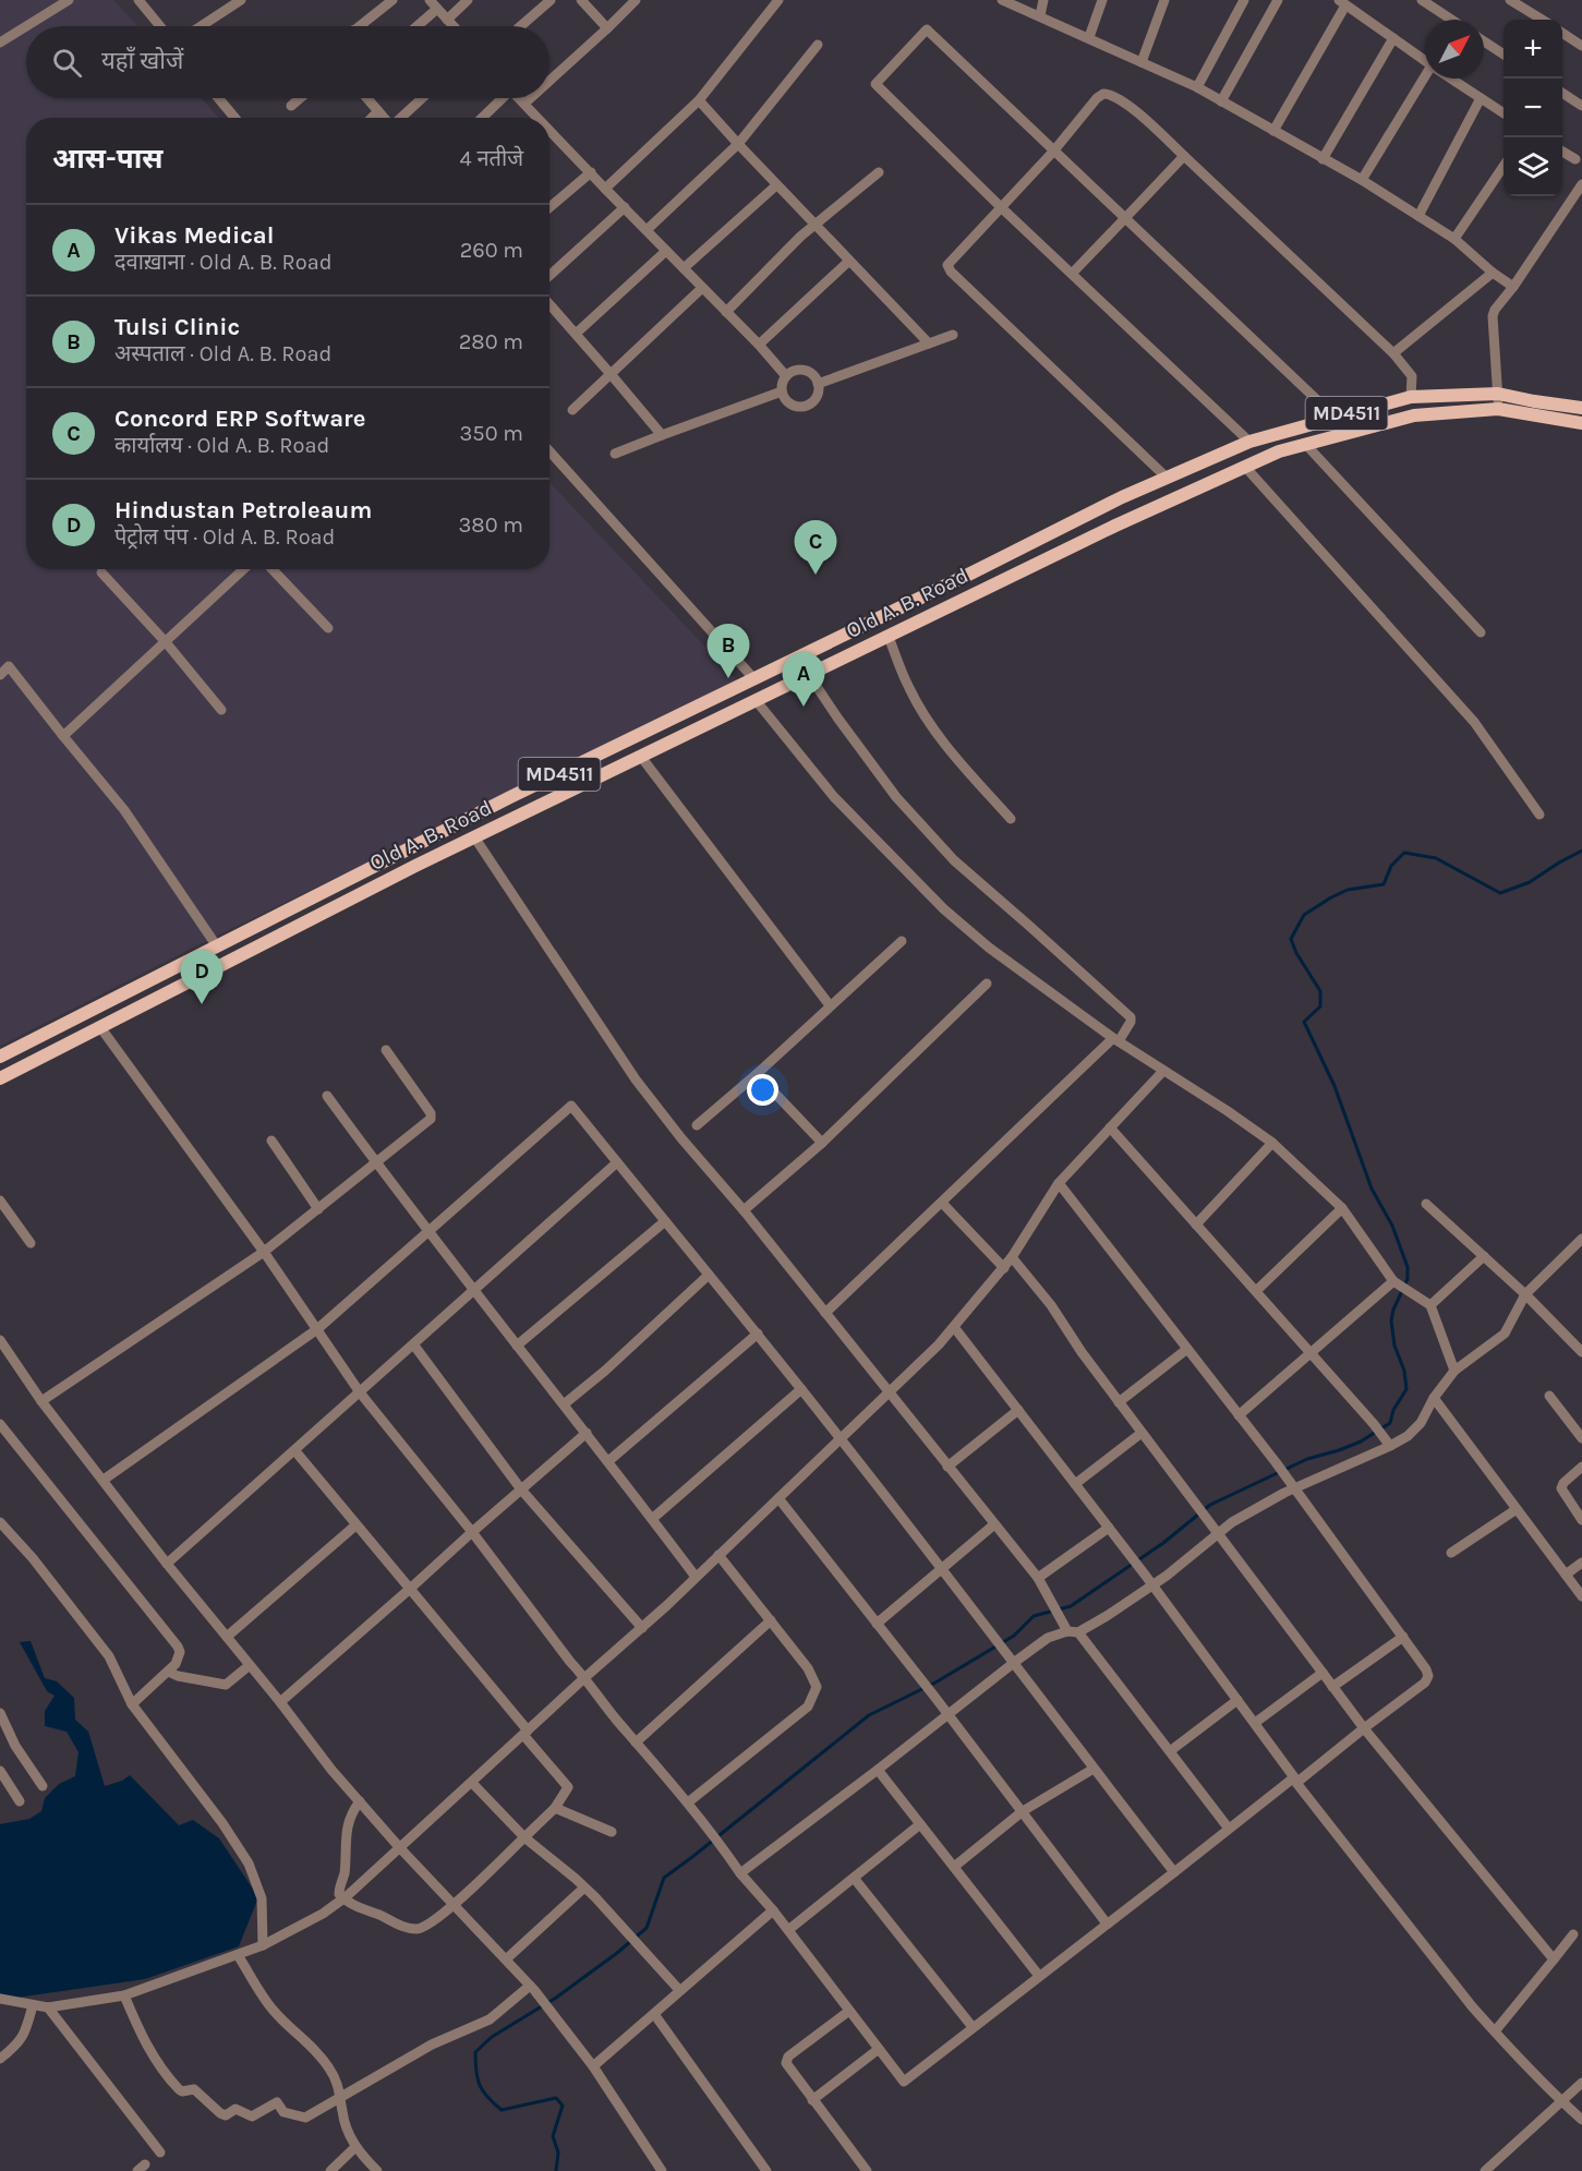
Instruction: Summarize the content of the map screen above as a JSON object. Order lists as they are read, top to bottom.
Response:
{
  "streets": {
    "main road": ["MD4511", "Old A. B. Road"]
  },
  "north": "top right",
  "page": {
    "map_buttons": ["+", "−"],
    "search": "यहाँ खोजें",
    "heading": ["आस-पास", "4 नतीजे"],
    "list": [
      {
        "mark": "A",
        "name": "Vikas Medical",
        "note": "दवाख़ाना · Old A. B. Road",
        "value": "260 m"
      },
      {
        "mark": "B",
        "name": "Tulsi Clinic",
        "note": "अस्पताल · Old A. B. Road",
        "value": "280 m"
      },
      {
        "mark": "C",
        "name": "Concord ERP Software",
        "note": "कार्यालय · Old A. B. Road",
        "value": "350 m"
      },
      {
        "mark": "D",
        "name": "Hindustan Petroleaum",
        "note": "पेट्रोल पंप · Old A. B. Road",
        "value": "380 m"
      }
    ],
    "pins": [
      "C",
      "B",
      "A",
      "D"
    ]
  }
}
